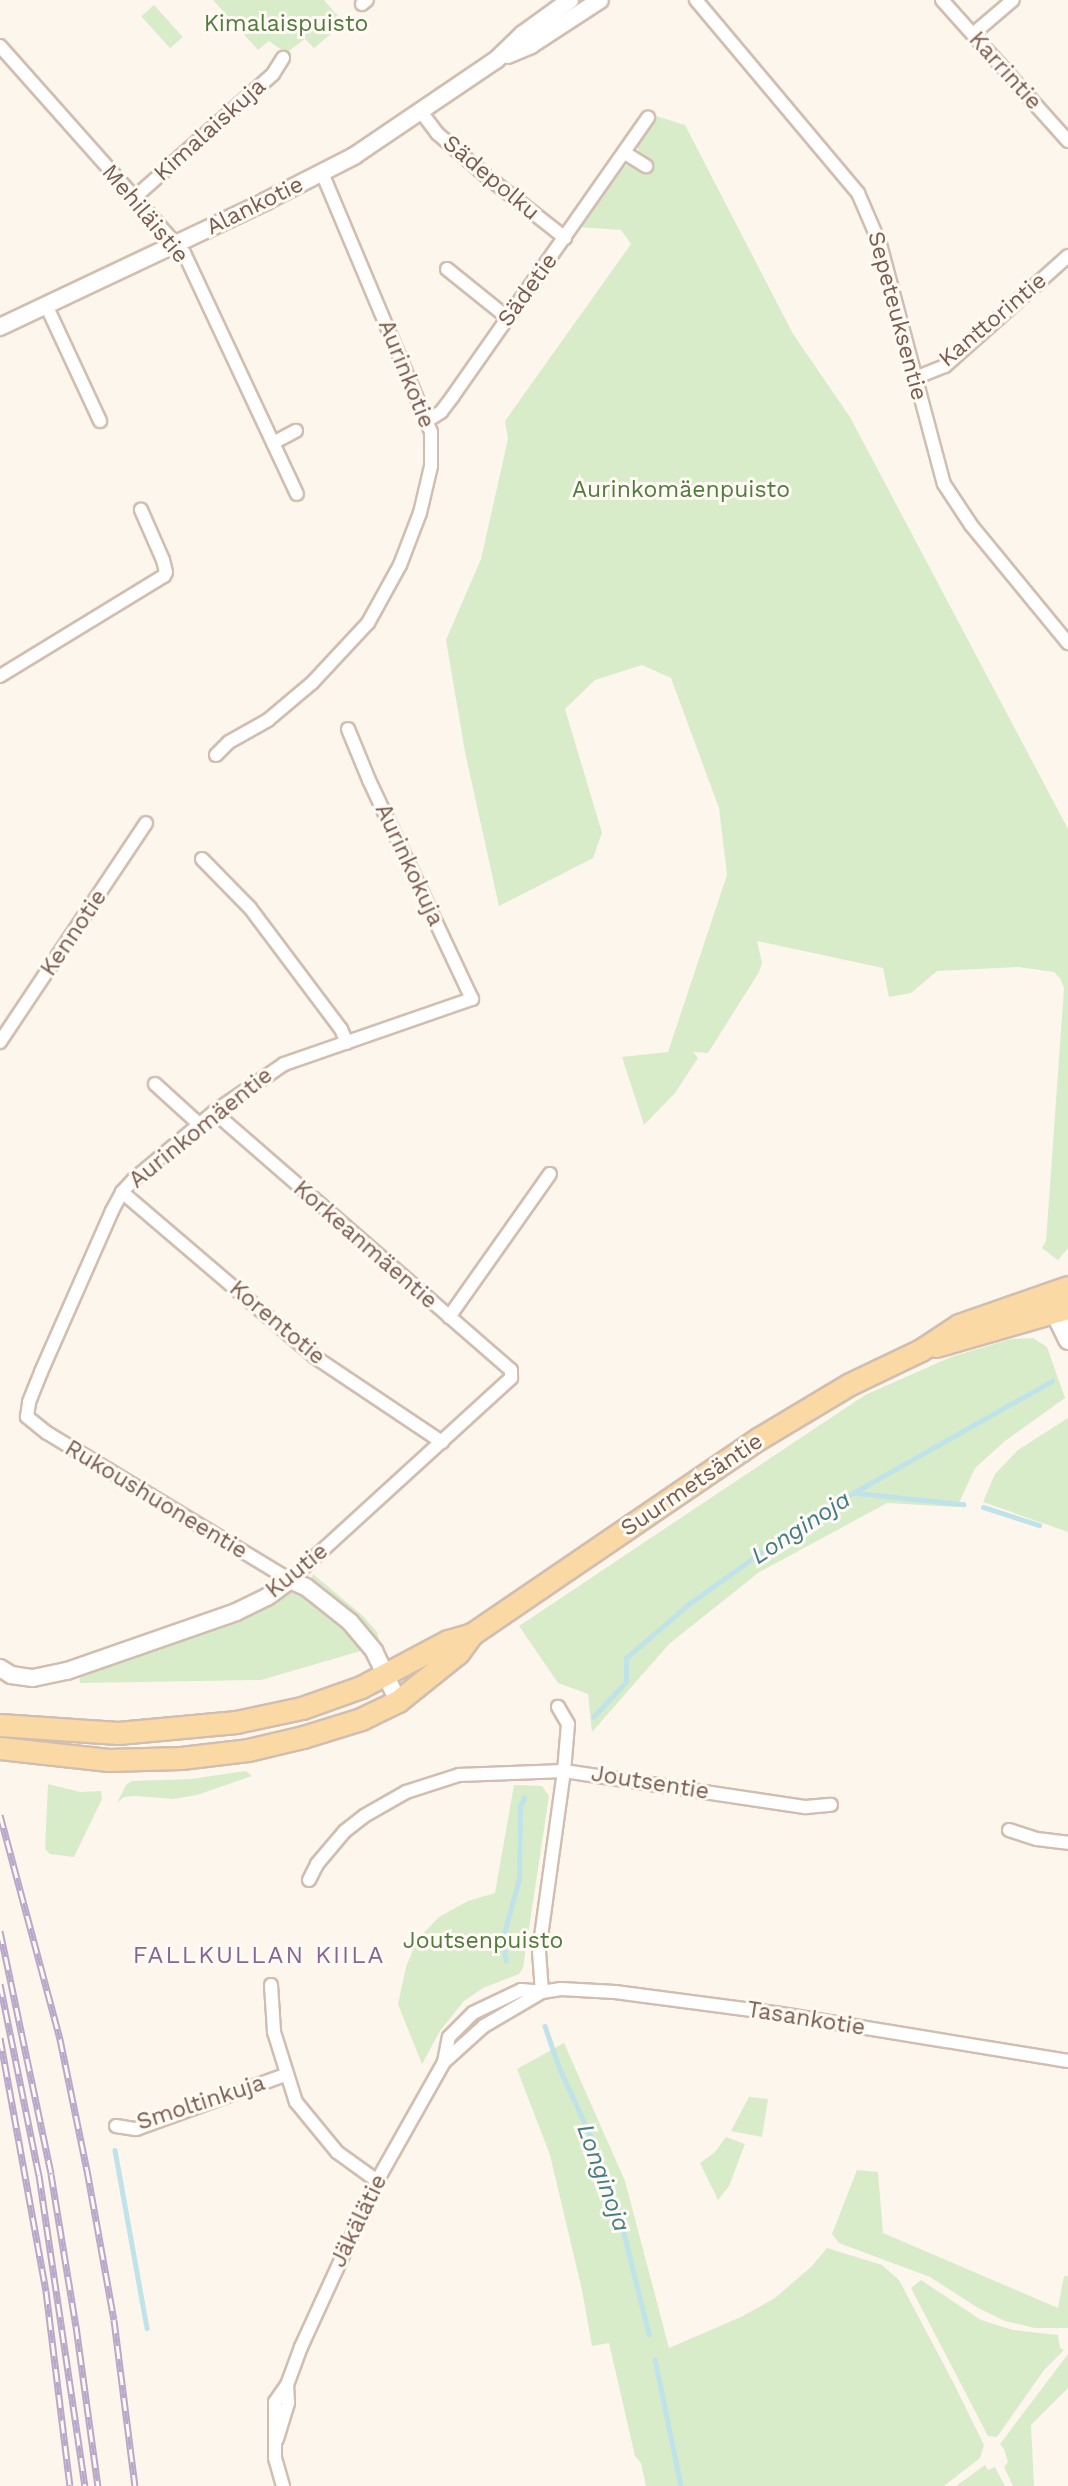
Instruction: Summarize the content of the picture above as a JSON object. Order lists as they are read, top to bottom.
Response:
{
  "streets": {
    "main road": ["Suurmetsäntie"],
    "street": [
      "Karrintie",
      "Kimalaiskuja",
      "Sädepolku",
      "Alankotie",
      "Mehiläistie",
      "Sädetie",
      "Sepeteuksentie",
      "Kanttorintie",
      "Aurinkotie",
      "Aurinkokuja",
      "Kennotie",
      "Aurinkomäentie",
      "Korkeanmäentie",
      "Korentotie",
      "Rukoushuoneentie",
      "Kuutie",
      "Joutsentie",
      "Tasankotie",
      "Smoltinkuja",
      "Jäkälätie"
    ]
  },
  "crossings": [
    ["Kimalaiskuja", "Mehiläistie"],
    ["Sädepolku", "Alankotie"],
    ["Sädepolku", "Sädetie"],
    ["Alankotie", "Mehiläistie"],
    ["Alankotie", "Aurinkotie"],
    ["Sädetie", "Aurinkotie"],
    ["Sepeteuksentie", "Kanttorintie"],
    ["Aurinkokuja", "Aurinkomäentie"],
    ["Aurinkomäentie", "Korkeanmäentie"],
    ["Aurinkomäentie", "Korentotie"],
    ["Aurinkomäentie", "Rukoushuoneentie"],
    ["Korkeanmäentie", "Kuutie"],
    ["Korentotie", "Kuutie"],
    ["Suurmetsäntie", "Rukoushuoneentie"],
    ["Rukoushuoneentie", "Kuutie"],
    ["Joutsentie", "Tasankotie"],
    ["Joutsentie", "Jäkälätie"],
    ["Tasankotie", "Jäkälätie"]
  ],
  "districts": ["FALLKULLAN KIILA"],
  "water": ["Longinoja"],
  "parks": ["Kimalaispuisto", "Aurinkomäenpuisto", "Joutsenpuisto"]
}
